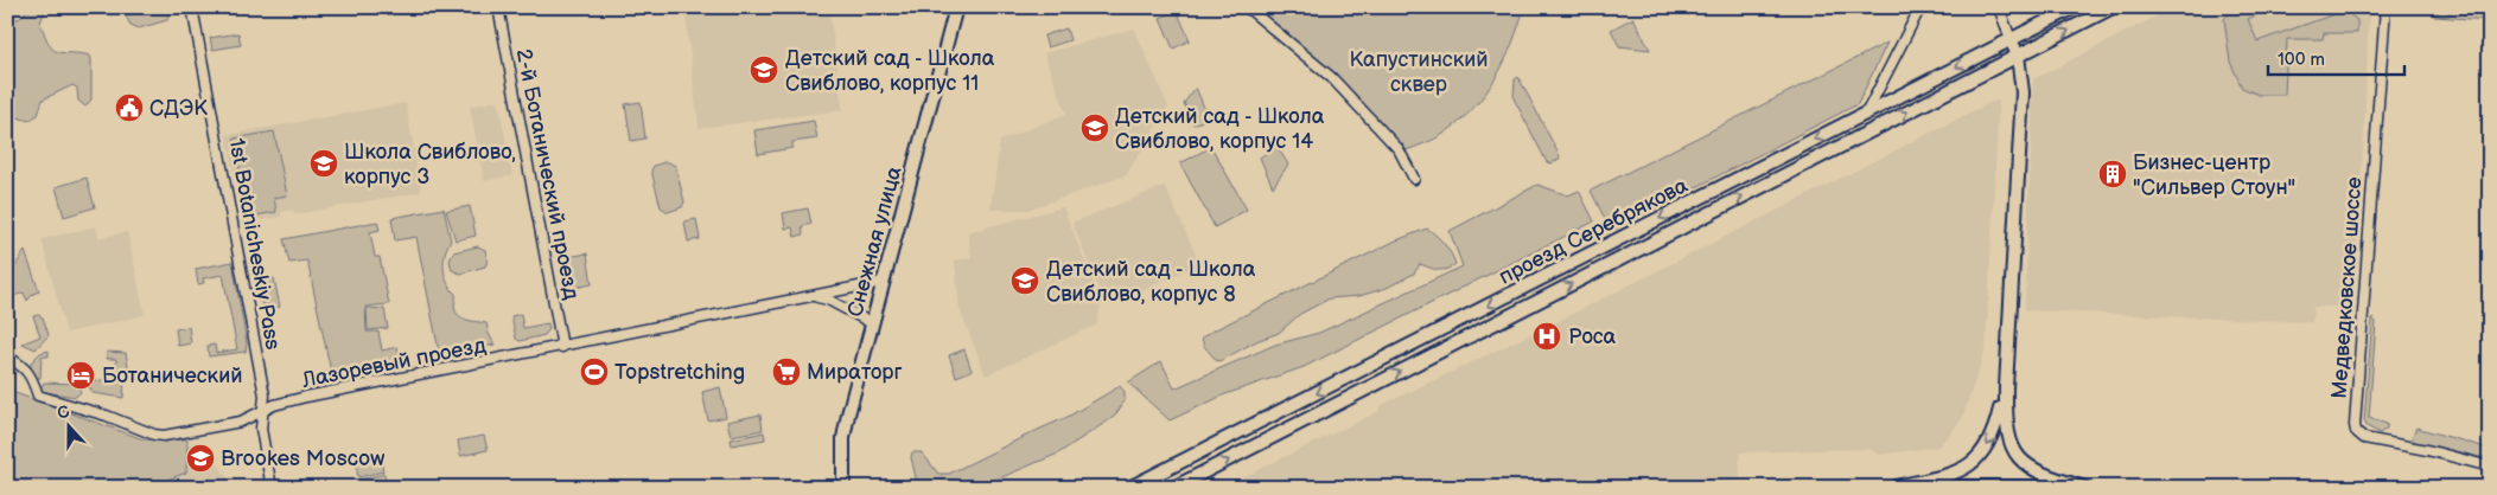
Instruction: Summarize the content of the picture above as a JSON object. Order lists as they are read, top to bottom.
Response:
{
  "streets": {
    "main road": ["проезд Серебрякова", "Снежная улица"],
    "street": [
      "2-й Ботанический проезд",
      "1st Botanicheskiy Pass",
      "Медведковское шоссе",
      "Лазоревый проезд"
    ]
  },
  "crossings": [
    ["2-й Ботанический проезд", "Лазоревый проезд"],
    ["Снежная улица", "Лазоревый проезд"],
    ["1st Botanicheskiy Pass", "Лазоревый проезд"]
  ],
  "parks": ["Капустинский сквер"],
  "places": {
    "school or university": [
      "Детский сад - Школа Свиблово, корпус 11",
      "Детский сад - Школа Свиблово, корпус 14",
      "Школа Свиблово, корпус 3",
      "Детский сад - Школа Свиблово, корпус 8",
      "Brookes Moscow"
    ],
    "public building": ["СДЭК"],
    "building": ["Бизнес-центр \"Сильвер Стоун\""],
    "hospital": ["Роса"],
    "sports": ["Topstretching"],
    "supermarket": ["Мираторг"],
    "hotel": ["Ботанический"]
  },
  "scale_bar": "100 m",
  "north": "top"
}
